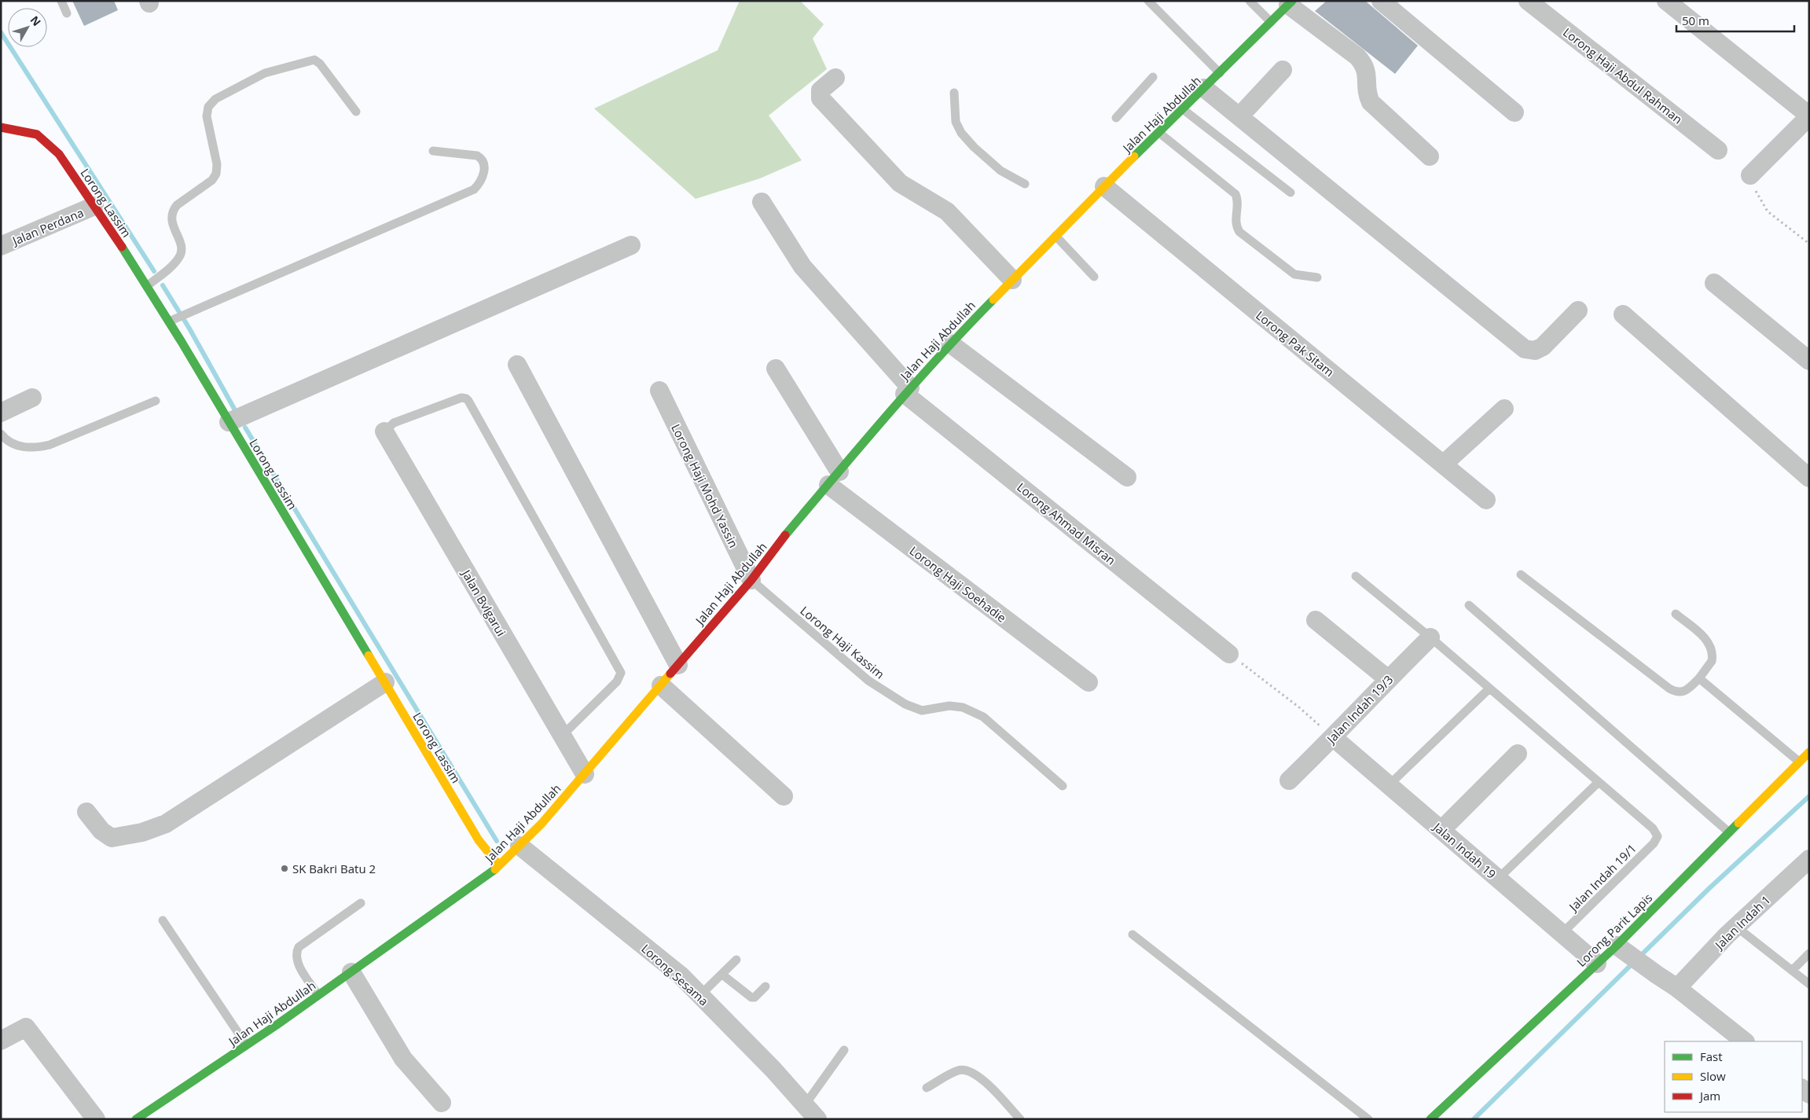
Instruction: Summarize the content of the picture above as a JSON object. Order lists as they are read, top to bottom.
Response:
{
  "streets": {
    "street": [
      "Lorong Haji Abdul Rahman",
      "Jalan Haji Abdullah",
      "Lorong Lassim",
      "Jalan Perdana",
      "Lorong Pak Sitam",
      "Lorong Haji Mohd Yassin",
      "Lorong Ahmad Misran",
      "Lorong Haji Soehadie",
      "Jalan Bvlgarui",
      "Jalan Indah 19/3",
      "Jalan Indah 19",
      "Jalan Indah 1",
      "Lorong Parit Lapis",
      "Lorong Sesama"
    ],
    "lane": ["Lorong Haji Kassim", "Jalan Indah 19/1"]
  },
  "crossings": [
    ["Jalan Haji Abdullah", "Lorong Lassim"],
    ["Jalan Haji Abdullah", "Lorong Pak Sitam"],
    ["Jalan Haji Abdullah", "Lorong Haji Mohd Yassin"],
    ["Jalan Haji Abdullah", "Lorong Ahmad Misran"],
    ["Jalan Haji Abdullah", "Lorong Haji Soehadie"],
    ["Jalan Haji Abdullah", "Jalan Bvlgarui"],
    ["Jalan Haji Abdullah", "Lorong Haji Kassim"],
    ["Jalan Haji Abdullah", "Lorong Sesama"],
    ["Lorong Lassim", "Jalan Perdana"],
    ["Lorong Haji Mohd Yassin", "Lorong Haji Kassim"],
    ["Jalan Indah 19/3", "Jalan Indah 19"],
    ["Jalan Indah 19", "Jalan Indah 19/1"],
    ["Jalan Indah 19", "Lorong Parit Lapis"]
  ],
  "places": ["SK Bakri Batu 2"],
  "legend": ["Fast", "Slow", "Jam"],
  "scale_bar": "50 m",
  "north": "top right"
}
